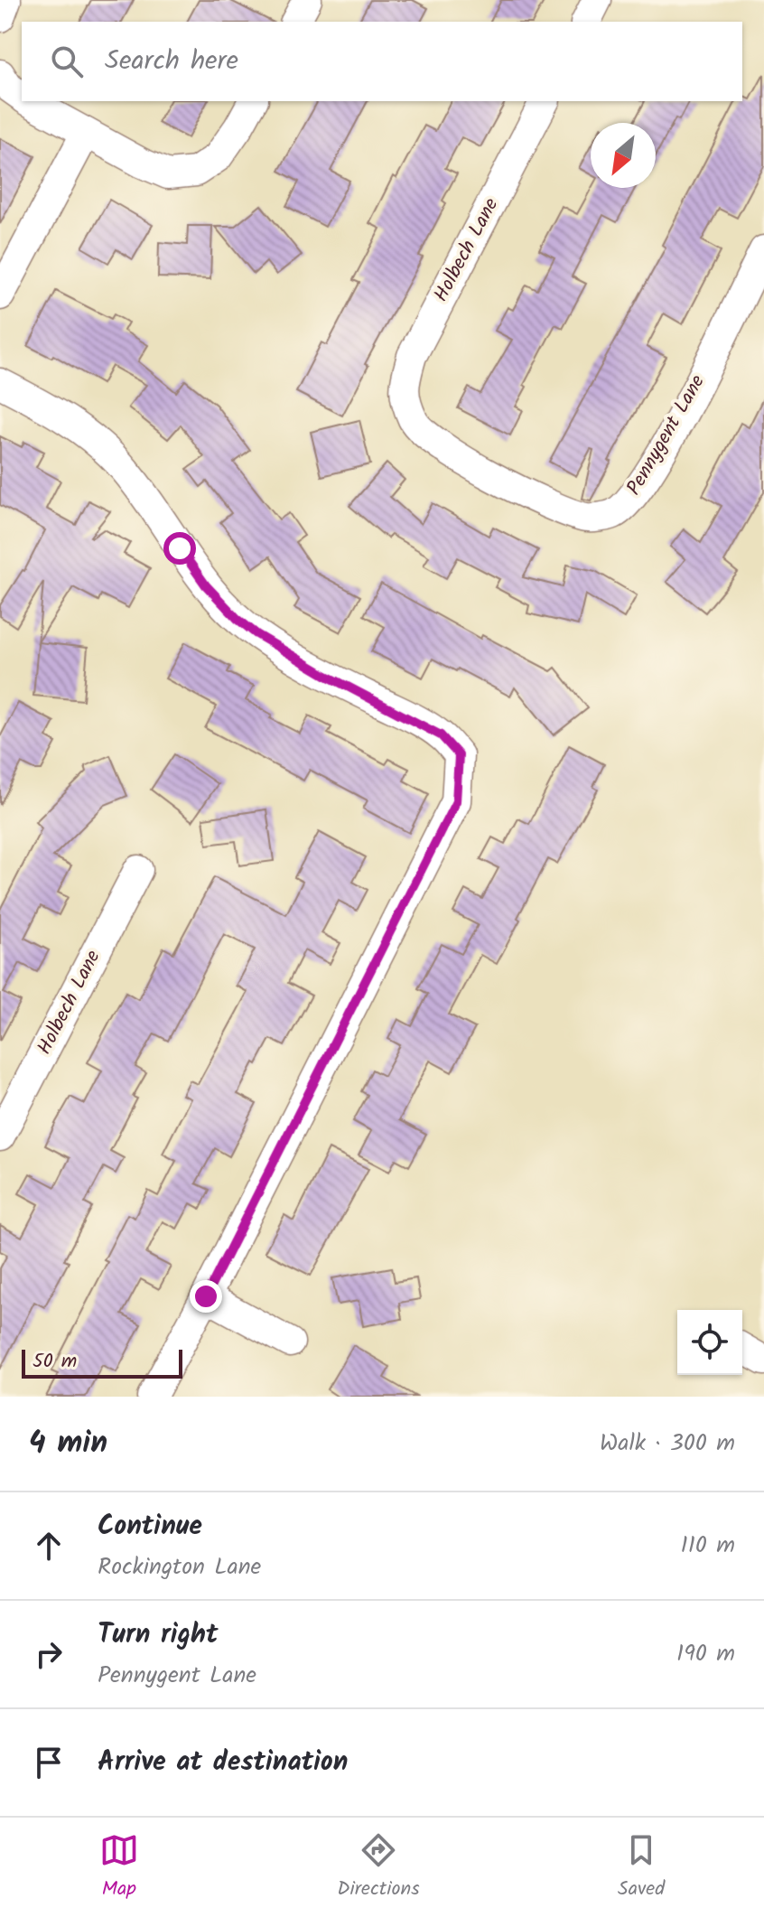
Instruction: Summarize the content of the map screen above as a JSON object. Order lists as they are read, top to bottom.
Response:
{
  "streets": {
    "street": ["Holbech Lane", "Pennygent Lane"]
  },
  "crossings": [
    ["Holbech Lane", "Pennygent Lane"]
  ],
  "scale_bar": "50 m",
  "north": "bottom left",
  "page": {
    "search": "Search here",
    "scale": "50 m",
    "heading": ["4 min", "Walk · 300 m"],
    "list": [
      ["Continue", "Rockington Lane", "110 m"],
      ["Turn right", "Pennygent Lane", "190 m"],
      "Arrive at destination"
    ],
    "nav": ["Map", "Directions", "Saved"]
  }
}
